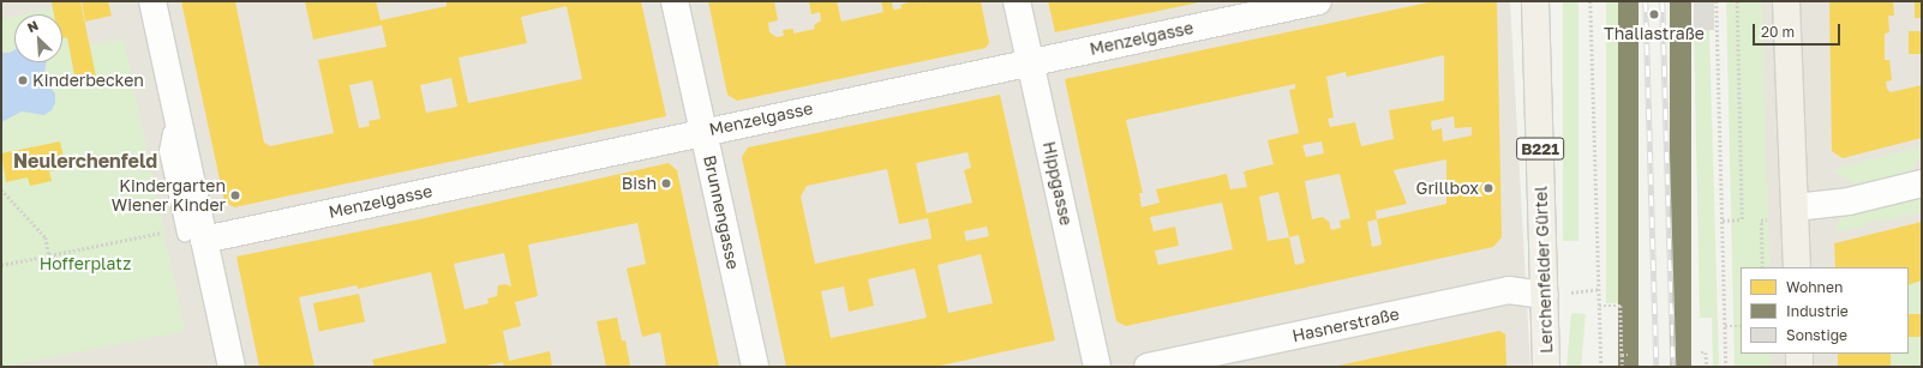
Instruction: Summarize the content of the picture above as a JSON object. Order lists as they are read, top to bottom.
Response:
{
  "streets": {
    "main road": ["B221", "Lerchenfelder Gürtel"],
    "street": [
      "Menzelgasse",
      "Hippgasse",
      "Brunnengasse",
      "Hasnerstraße"
    ]
  },
  "crossings": [
    ["Menzelgasse", "Hippgasse"],
    ["Menzelgasse", "Brunnengasse"],
    ["Lerchenfelder Gürtel", "Hasnerstraße"]
  ],
  "districts": ["Neulerchenfeld"],
  "parks": ["Hofferplatz"],
  "places": [
    "Thaliastraße",
    "Kinderbecken",
    "Bish",
    "Grillbox",
    "Kindergarten Wiener Kinder"
  ],
  "legend": ["Wohnen", "Industrie", "Sonstige"],
  "scale_bar": "20 m",
  "north": "top left"
}
